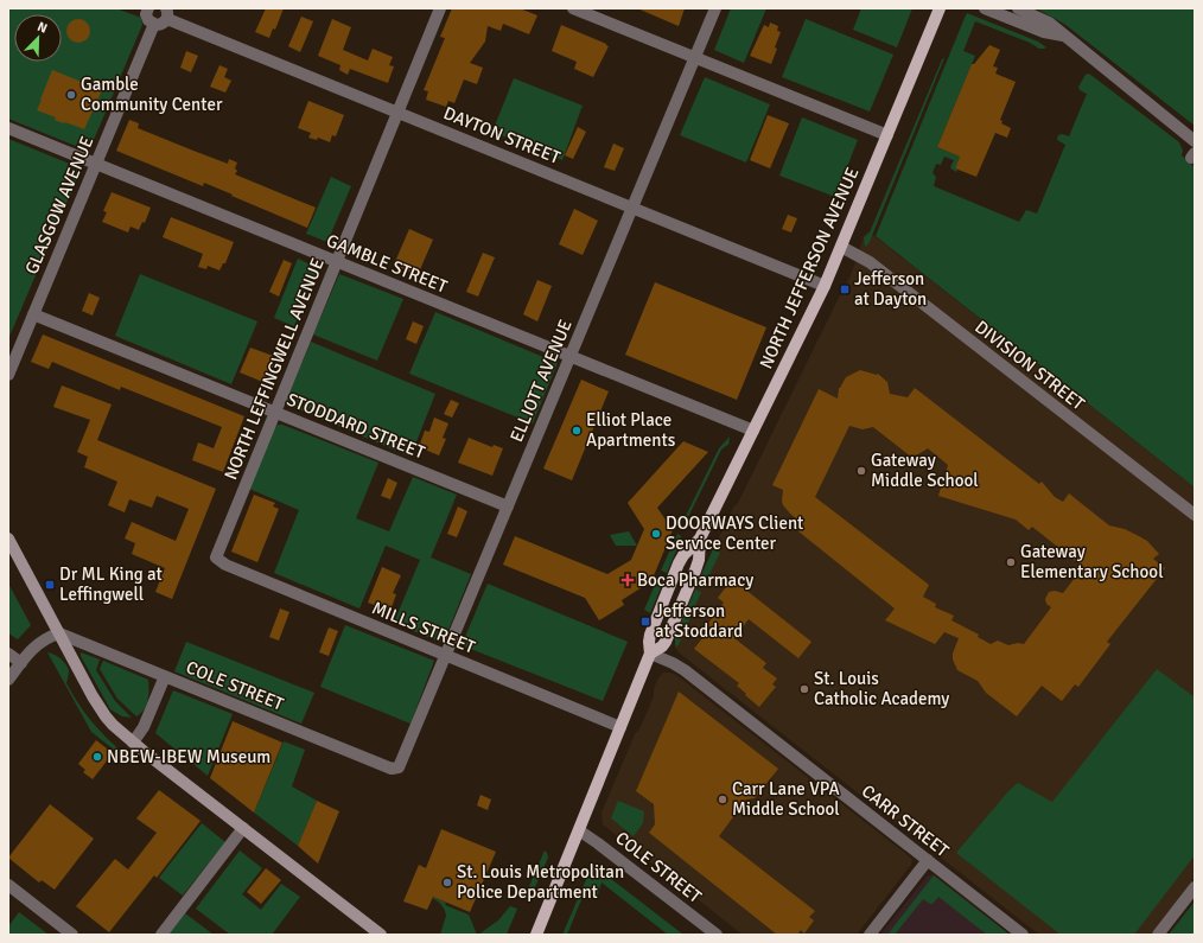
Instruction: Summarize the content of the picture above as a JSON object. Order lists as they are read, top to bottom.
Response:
{
  "streets": {
    "main road": ["NORTH JEFFERSON AVENUE"],
    "street": [
      "DAYTON STREET",
      "GLASGOW AVENUE",
      "GAMBLE STREET",
      "DIVISION STREET",
      "NORTH LEFFINGWELL AVENUE",
      "ELLIOTT AVENUE",
      "STODDARD STREET",
      "MILLS STREET",
      "COLE STREET",
      "CARR STREET"
    ]
  },
  "crossings": [
    ["DAYTON STREET", "NORTH JEFFERSON AVENUE"],
    ["DAYTON STREET", "NORTH LEFFINGWELL AVENUE"],
    ["DAYTON STREET", "ELLIOTT AVENUE"],
    ["GLASGOW AVENUE", "GAMBLE STREET"],
    ["GLASGOW AVENUE", "STODDARD STREET"],
    ["GAMBLE STREET", "NORTH JEFFERSON AVENUE"],
    ["GAMBLE STREET", "NORTH LEFFINGWELL AVENUE"],
    ["GAMBLE STREET", "ELLIOTT AVENUE"],
    ["NORTH JEFFERSON AVENUE", "DIVISION STREET"],
    ["NORTH JEFFERSON AVENUE", "MILLS STREET"],
    ["NORTH JEFFERSON AVENUE", "COLE STREET"],
    ["NORTH JEFFERSON AVENUE", "CARR STREET"],
    ["NORTH LEFFINGWELL AVENUE", "STODDARD STREET"],
    ["NORTH LEFFINGWELL AVENUE", "MILLS STREET"],
    ["ELLIOTT AVENUE", "STODDARD STREET"],
    ["ELLIOTT AVENUE", "MILLS STREET"],
    ["ELLIOTT AVENUE", "COLE STREET"]
  ],
  "places": {
    "other": [
      "Gamble Community Center",
      "Elliot Place Apartments",
      "Gateway Middle School",
      "DOORWAYS Client Service Center",
      "Gateway Elementary School",
      "St. Louis Catholic Academy",
      "NBEW-IBEW Museum",
      "Carr Lane VPA Middle School",
      "St. Louis Metropolitan Police Department"
    ],
    "transit": ["Jefferson at Dayton", "Dr ML King at Leffingwell", "Jefferson at Stoddard"],
    "health": ["Boca Pharmacy"]
  },
  "north": "top right"
}
